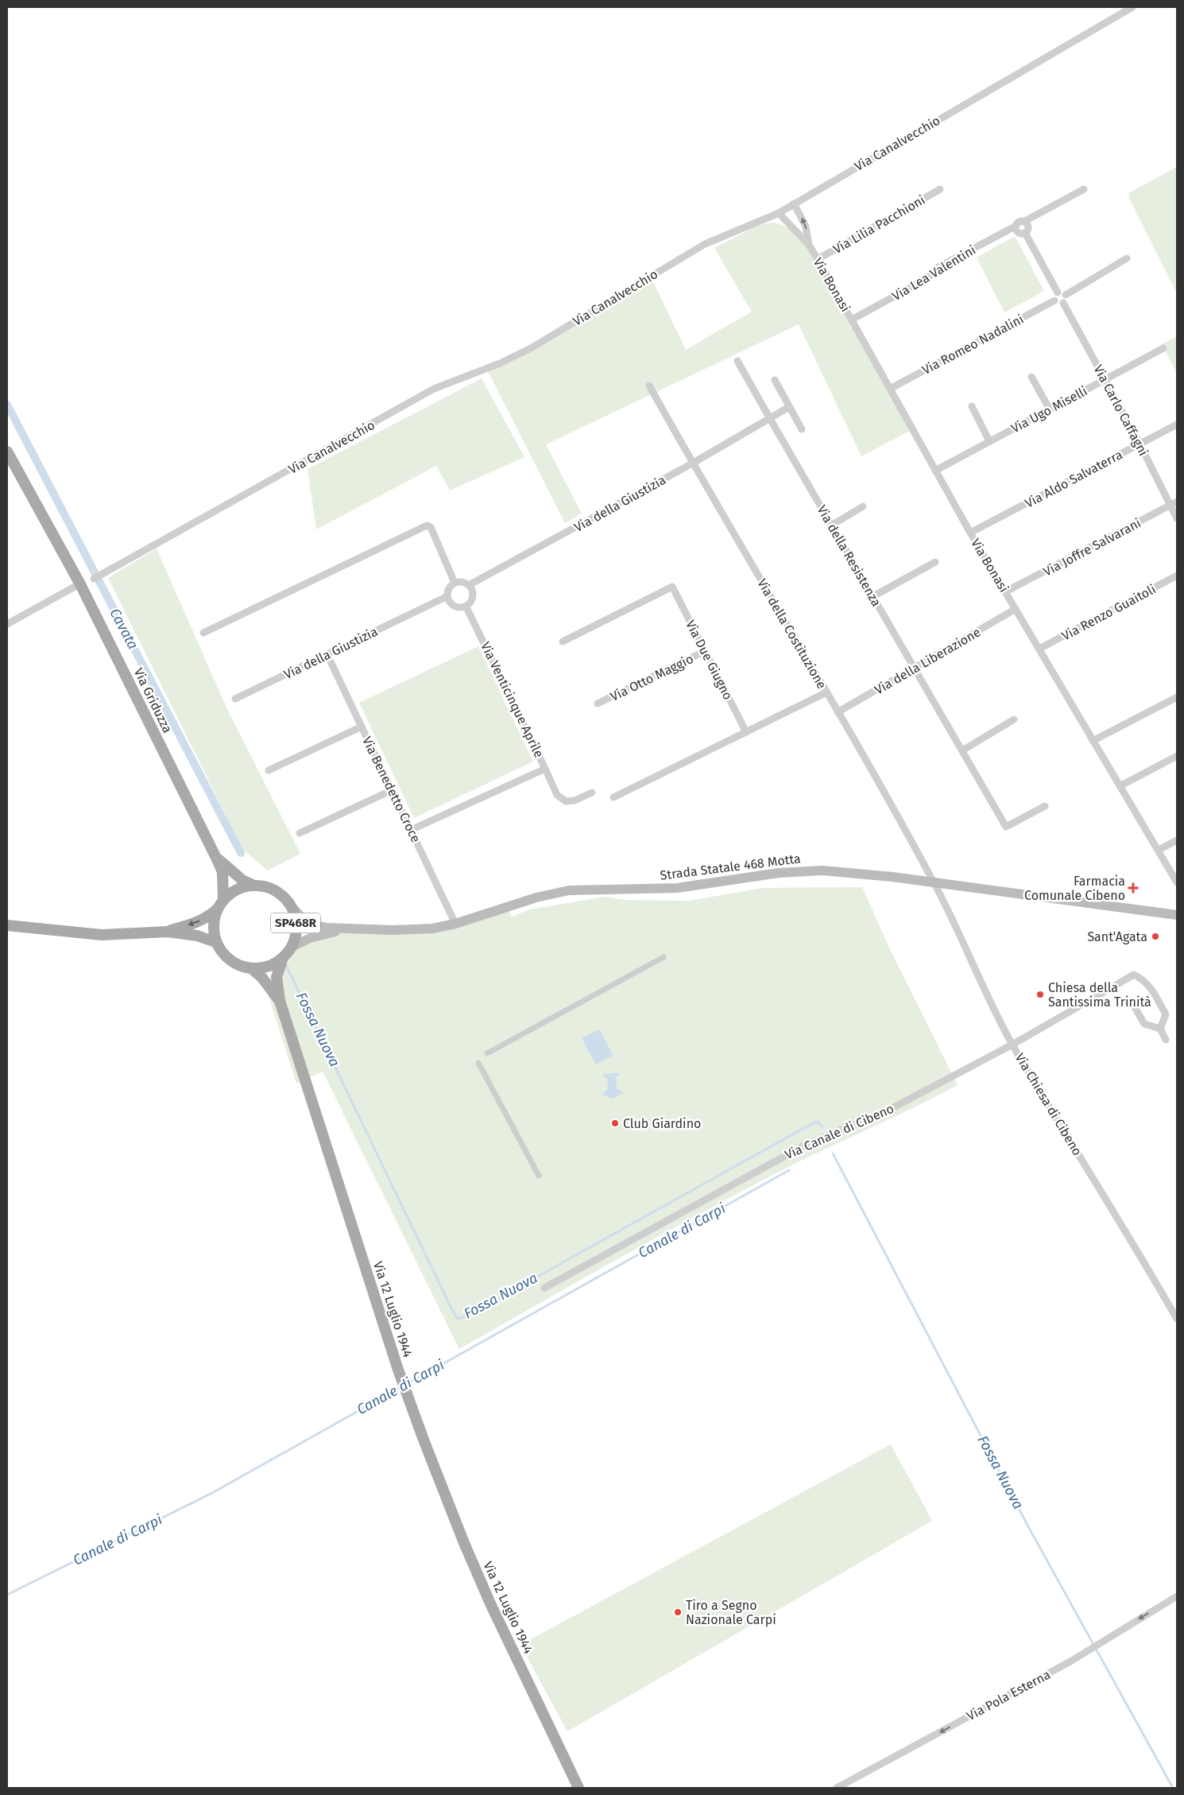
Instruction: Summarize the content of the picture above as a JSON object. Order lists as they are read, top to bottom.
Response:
{
  "streets": {
    "main road": [
      "Via Griduzza",
      "Strada Statale 468 Motta",
      "SP468R",
      "Via 12 Luglio 1944"
    ],
    "street": [
      "Via Canalvecchio",
      "Via Lilia Pacchioni",
      "Via Lea Valentini",
      "Via Bonasi",
      "Via Romeo Nadalini",
      "Via Ugo Miselli",
      "Via Carlo Caffagni",
      "Via Aldo Salvaterra",
      "Via della Giustizia",
      "Via Joffre Salvarani",
      "Via della Resistenza",
      "Via Renzo Guaitoli",
      "Via della Costituzione",
      "Via Due Giugno",
      "Via della Liberazione",
      "Via Otto Maggio",
      "Via Venticinque Aprile",
      "Via Benedetto Croce",
      "Via Chiesa di Cibeno",
      "Via Canale di Cibeno",
      "Via Pola Esterna"
    ]
  },
  "crossings": [
    ["Via Canalvecchio", "Via Bonasi"],
    ["Via Lilia Pacchioni", "Via Bonasi"],
    ["Via Lea Valentini", "Via Bonasi"],
    ["Via Bonasi", "Via Romeo Nadalini"],
    ["Via Bonasi", "Via Ugo Miselli"],
    ["Via Bonasi", "Via Aldo Salvaterra"],
    ["Via Bonasi", "Via Joffre Salvarani"],
    ["Via Bonasi", "Via Renzo Guaitoli"],
    ["Via Bonasi", "Via della Liberazione"],
    ["Via Romeo Nadalini", "Via Carlo Caffagni"],
    ["Via Ugo Miselli", "Via Carlo Caffagni"],
    ["Via Carlo Caffagni", "Via Aldo Salvaterra"],
    ["Via Carlo Caffagni", "Via Joffre Salvarani"],
    ["Via della Giustizia", "Via della Resistenza"],
    ["Via della Giustizia", "Via della Costituzione"],
    ["Via della Giustizia", "Via Venticinque Aprile"],
    ["Via della Giustizia", "Via Benedetto Croce"],
    ["Via della Resistenza", "Via della Liberazione"],
    ["Via della Costituzione", "Via della Liberazione"],
    ["Via della Costituzione", "Strada Statale 468 Motta"],
    ["Via della Costituzione", "Via Chiesa di Cibeno"],
    ["Via Due Giugno", "Via Otto Maggio"],
    ["Via Venticinque Aprile", "Via Benedetto Croce"],
    ["Via Griduzza", "SP468R"],
    ["Via Benedetto Croce", "Strada Statale 468 Motta"],
    ["Strada Statale 468 Motta", "Via Chiesa di Cibeno"],
    ["Via Chiesa di Cibeno", "Via Canale di Cibeno"]
  ],
  "one_way": ["Via Pola Esterna"],
  "water": ["Cavata", "Fossa Nuova", "Canale di Carpi"],
  "places": {
    "health": ["Farmacia Comunale Cibeno"],
    "other": [
      "Sant'Agata",
      "Chiesa della Santissima Trinità",
      "Club Giardino",
      "Tiro a Segno Nazionale Carpi"
    ]
  }
}
